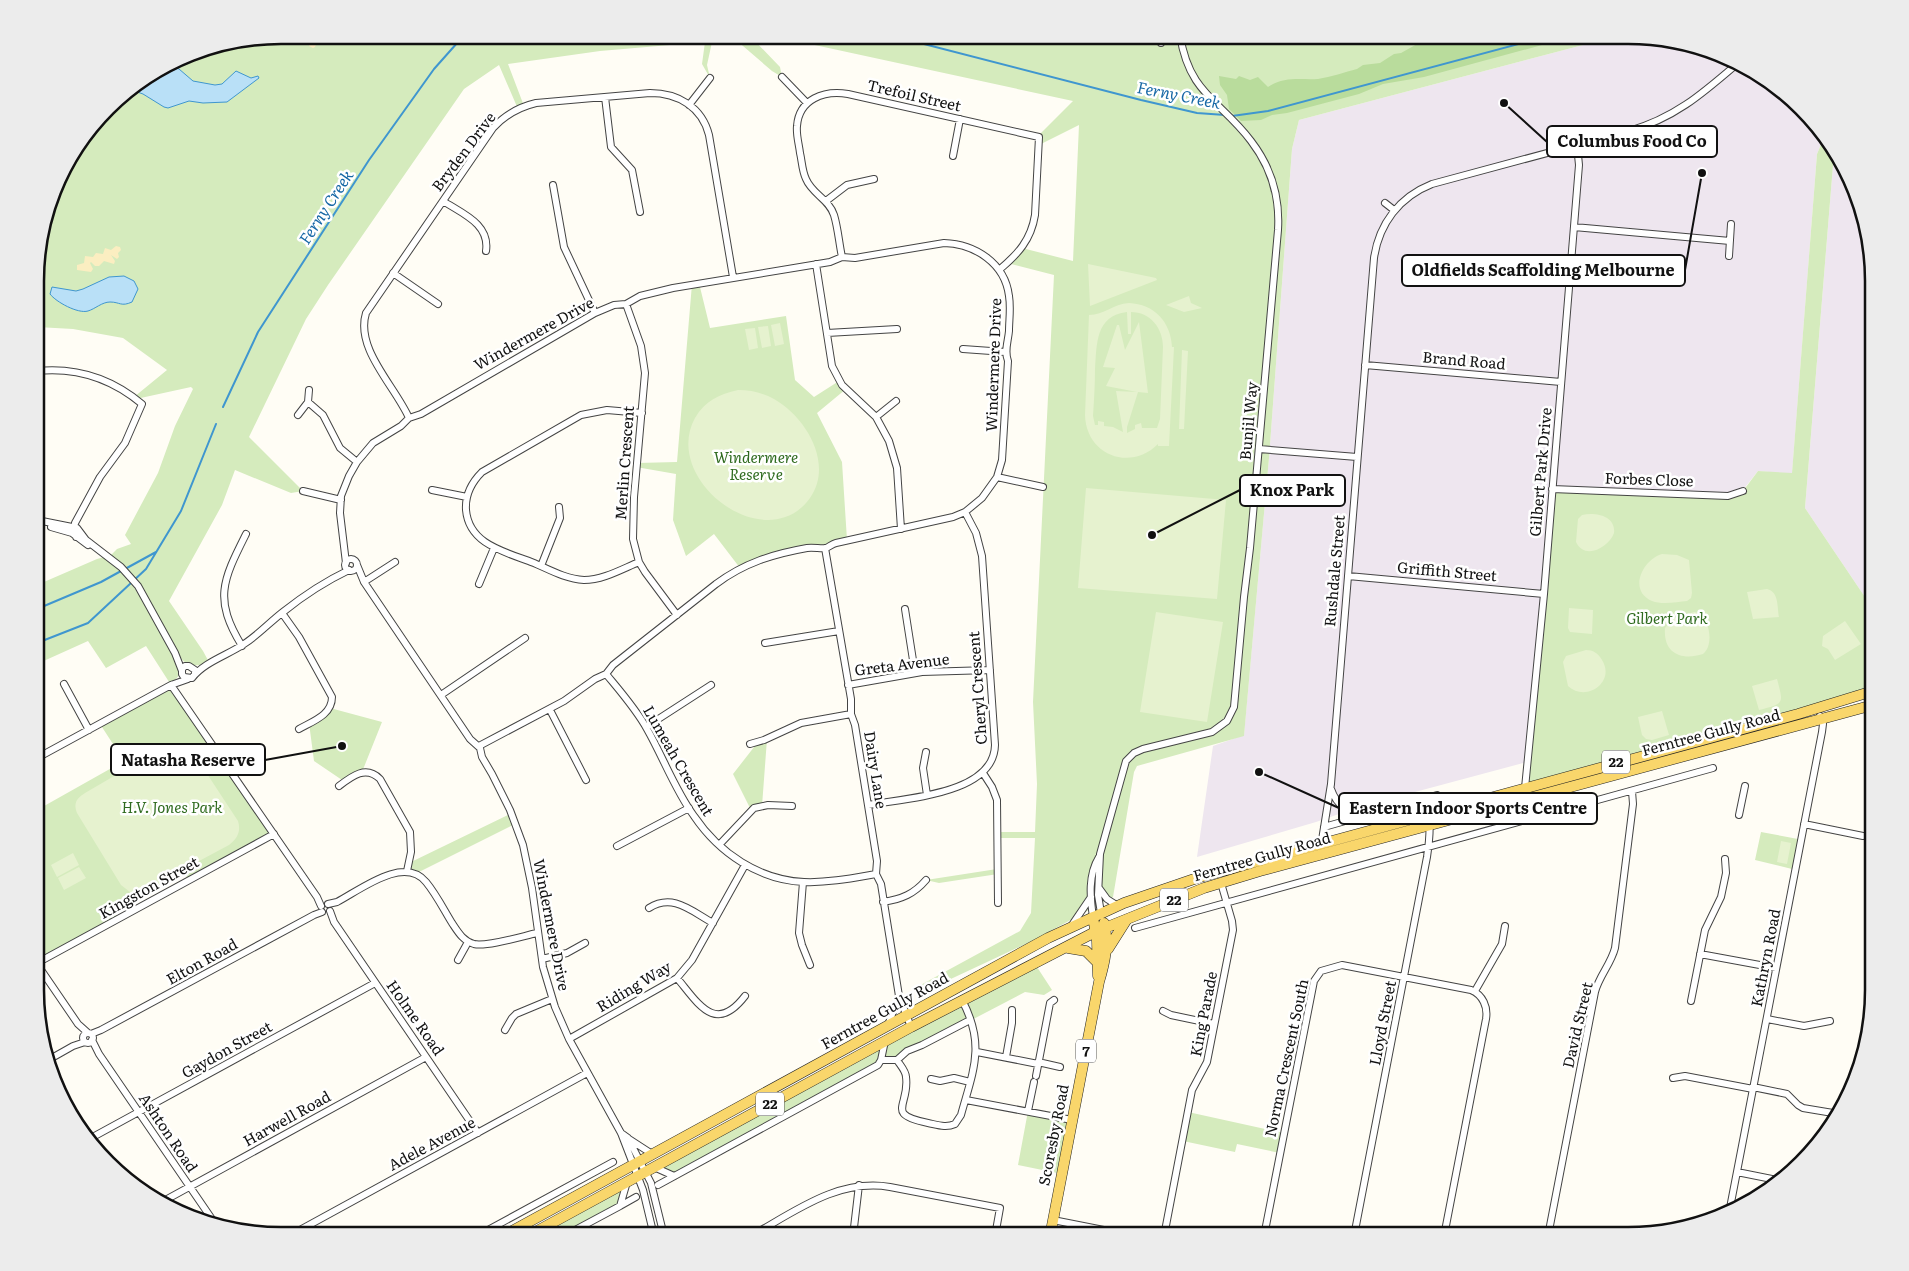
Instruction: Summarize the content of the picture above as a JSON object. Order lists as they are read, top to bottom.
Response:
{
  "streets": {
    "main road": [
      "Ferntree Gully Road",
      "22",
      "7",
      "Scoresby Road"
    ],
    "street": [
      "Trefoil Street",
      "Bryden Drive",
      "Windermere Drive",
      "Brand Road",
      "Bunjil Way",
      "Merlin Crescent",
      "Gilbert Park Drive",
      "Forbes Close",
      "Rushdale Street",
      "Griffith Street",
      "Greta Avenue",
      "Cheryl Crescent",
      "Lumeah Crescent",
      "Dairy Lane",
      "Kingston Street",
      "Kathryn Road",
      "Elton Road",
      "Riding Way",
      "King Parade",
      "Holme Road",
      "Lloyd Street",
      "David Street",
      "Gaydon Street",
      "Norma Crescent South",
      "Harwell Road",
      "Ashton Road",
      "Adele Avenue"
    ]
  },
  "crossings": [
    ["Trefoil Street", "Windermere Drive"],
    ["Bryden Drive", "Windermere Drive"],
    ["Windermere Drive", "Merlin Crescent"],
    ["Windermere Drive", "Cheryl Crescent"],
    ["Windermere Drive", "Ferntree Gully Road"],
    ["Windermere Drive", "Lumeah Crescent"],
    ["Windermere Drive", "Dairy Lane"],
    ["Windermere Drive", "Riding Way"],
    ["Windermere Drive", "Adele Avenue"],
    ["Brand Road", "Gilbert Park Drive"],
    ["Brand Road", "Rushdale Street"],
    ["Bunjil Way", "Ferntree Gully Road"],
    ["Bunjil Way", "7"],
    ["Gilbert Park Drive", "Forbes Close"],
    ["Gilbert Park Drive", "Rushdale Street"],
    ["Gilbert Park Drive", "Griffith Street"],
    ["Gilbert Park Drive", "Ferntree Gully Road"],
    ["Rushdale Street", "Griffith Street"],
    ["Rushdale Street", "Ferntree Gully Road"],
    ["Greta Avenue", "Cheryl Crescent"],
    ["Greta Avenue", "Dairy Lane"],
    ["Ferntree Gully Road", "Dairy Lane"],
    ["Ferntree Gully Road", "Kathryn Road"],
    ["Ferntree Gully Road", "King Parade"],
    ["Ferntree Gully Road", "Lloyd Street"],
    ["Ferntree Gully Road", "7"],
    ["Ferntree Gully Road", "Scoresby Road"],
    ["Lumeah Crescent", "Dairy Lane"],
    ["Lumeah Crescent", "Riding Way"],
    ["Kingston Street", "Holme Road"],
    ["Elton Road", "Holme Road"],
    ["Elton Road", "Ashton Road"],
    ["Holme Road", "Gaydon Street"],
    ["Holme Road", "Harwell Road"],
    ["Holme Road", "Adele Avenue"],
    ["Lloyd Street", "Norma Crescent South"],
    ["Gaydon Street", "Ashton Road"],
    ["7", "Scoresby Road"],
    ["Harwell Road", "Ashton Road"]
  ],
  "water": ["Ferny Creek"],
  "parks": ["Windermere Reserve", "Gilbert Park", "H.V. Jones Park"],
  "places": [
    "Columbus Food Co",
    "Oldfields Scaffolding Melbourne",
    "Knox Park",
    "Natasha Reserve",
    "Eastern Indoor Sports Centre"
  ]
}
